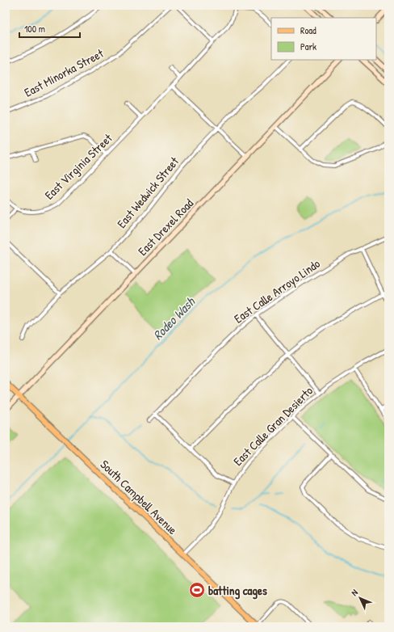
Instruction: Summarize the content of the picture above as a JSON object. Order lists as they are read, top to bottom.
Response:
{
  "streets": {
    "main road": ["South Campbell Avenue"],
    "street": [
      "East Minorka Street",
      "East Virginia Street",
      "East Wedwick Street",
      "East Drexel Road",
      "East Calle Arroyo Lindo",
      "East Calle Gran Desierto"
    ]
  },
  "crossings": [
    ["East Drexel Road", "South Campbell Avenue"],
    ["East Calle Gran Desierto", "South Campbell Avenue"]
  ],
  "water": ["Rodeo Wash"],
  "places": {
    "sports": ["batting cages"]
  },
  "legend": ["Road", "Park"],
  "scale_bar": "100 m",
  "north": "top left"
}
